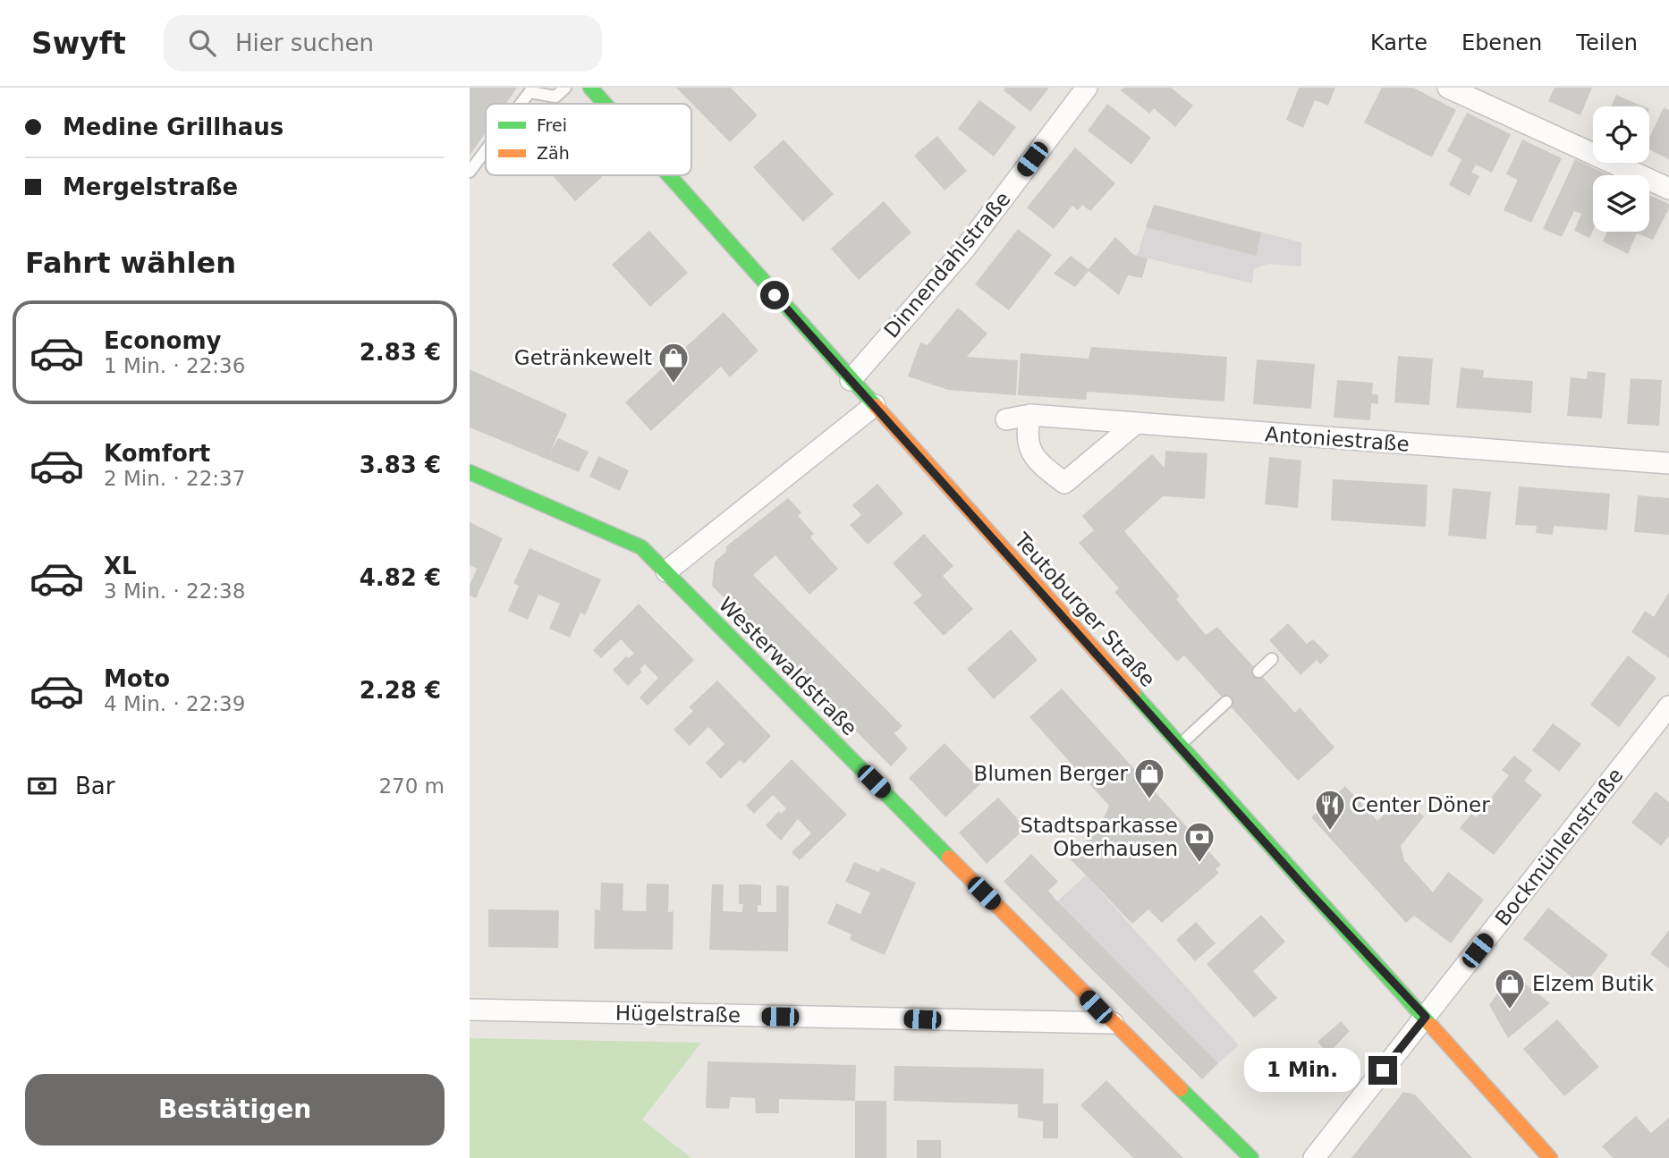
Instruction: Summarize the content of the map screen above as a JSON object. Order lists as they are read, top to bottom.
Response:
{
  "streets": {
    "main road": ["Teutoburger Straße", "Westerwaldstraße"],
    "street": [
      "Dinnendahlstraße",
      "Antoniestraße",
      "Bockmühlenstraße",
      "Hügelstraße"
    ]
  },
  "crossings": [
    ["Dinnendahlstraße", "Teutoburger Straße"],
    ["Teutoburger Straße", "Bockmühlenstraße"],
    ["Westerwaldstraße", "Hügelstraße"]
  ],
  "places": {
    "shop": ["Getränkewelt", "Blumen Berger", "Elzem Butik"],
    "restaurant": ["Center Döner"],
    "bank": ["Stadtsparkasse Oberhausen"]
  },
  "legend": ["Frei", "Zäh"],
  "page": {
    "header": "Swyft",
    "search": "Hier suchen",
    "nav": ["Karte", "Ebenen", "Teilen"],
    "banner": ["Medine Grillhaus", "Mergelstraße"],
    "heading": "Fahrt wählen",
    "list": [
      {
        "name": "Economy",
        "note": "1 Min. · 22:36",
        "value": "2.83 €"
      },
      {
        "name": "Komfort",
        "note": "2 Min. · 22:37",
        "value": "3.83 €"
      },
      {
        "name": "XL",
        "note": "3 Min. · 22:38",
        "value": "4.82 €"
      },
      {
        "name": "Moto",
        "note": "4 Min. · 22:39",
        "value": "2.28 €"
      }
    ],
    "pay": ["Bar", "270 m"],
    "bubble": "1 Min.",
    "buttons": "Bestätigen"
  }
}
